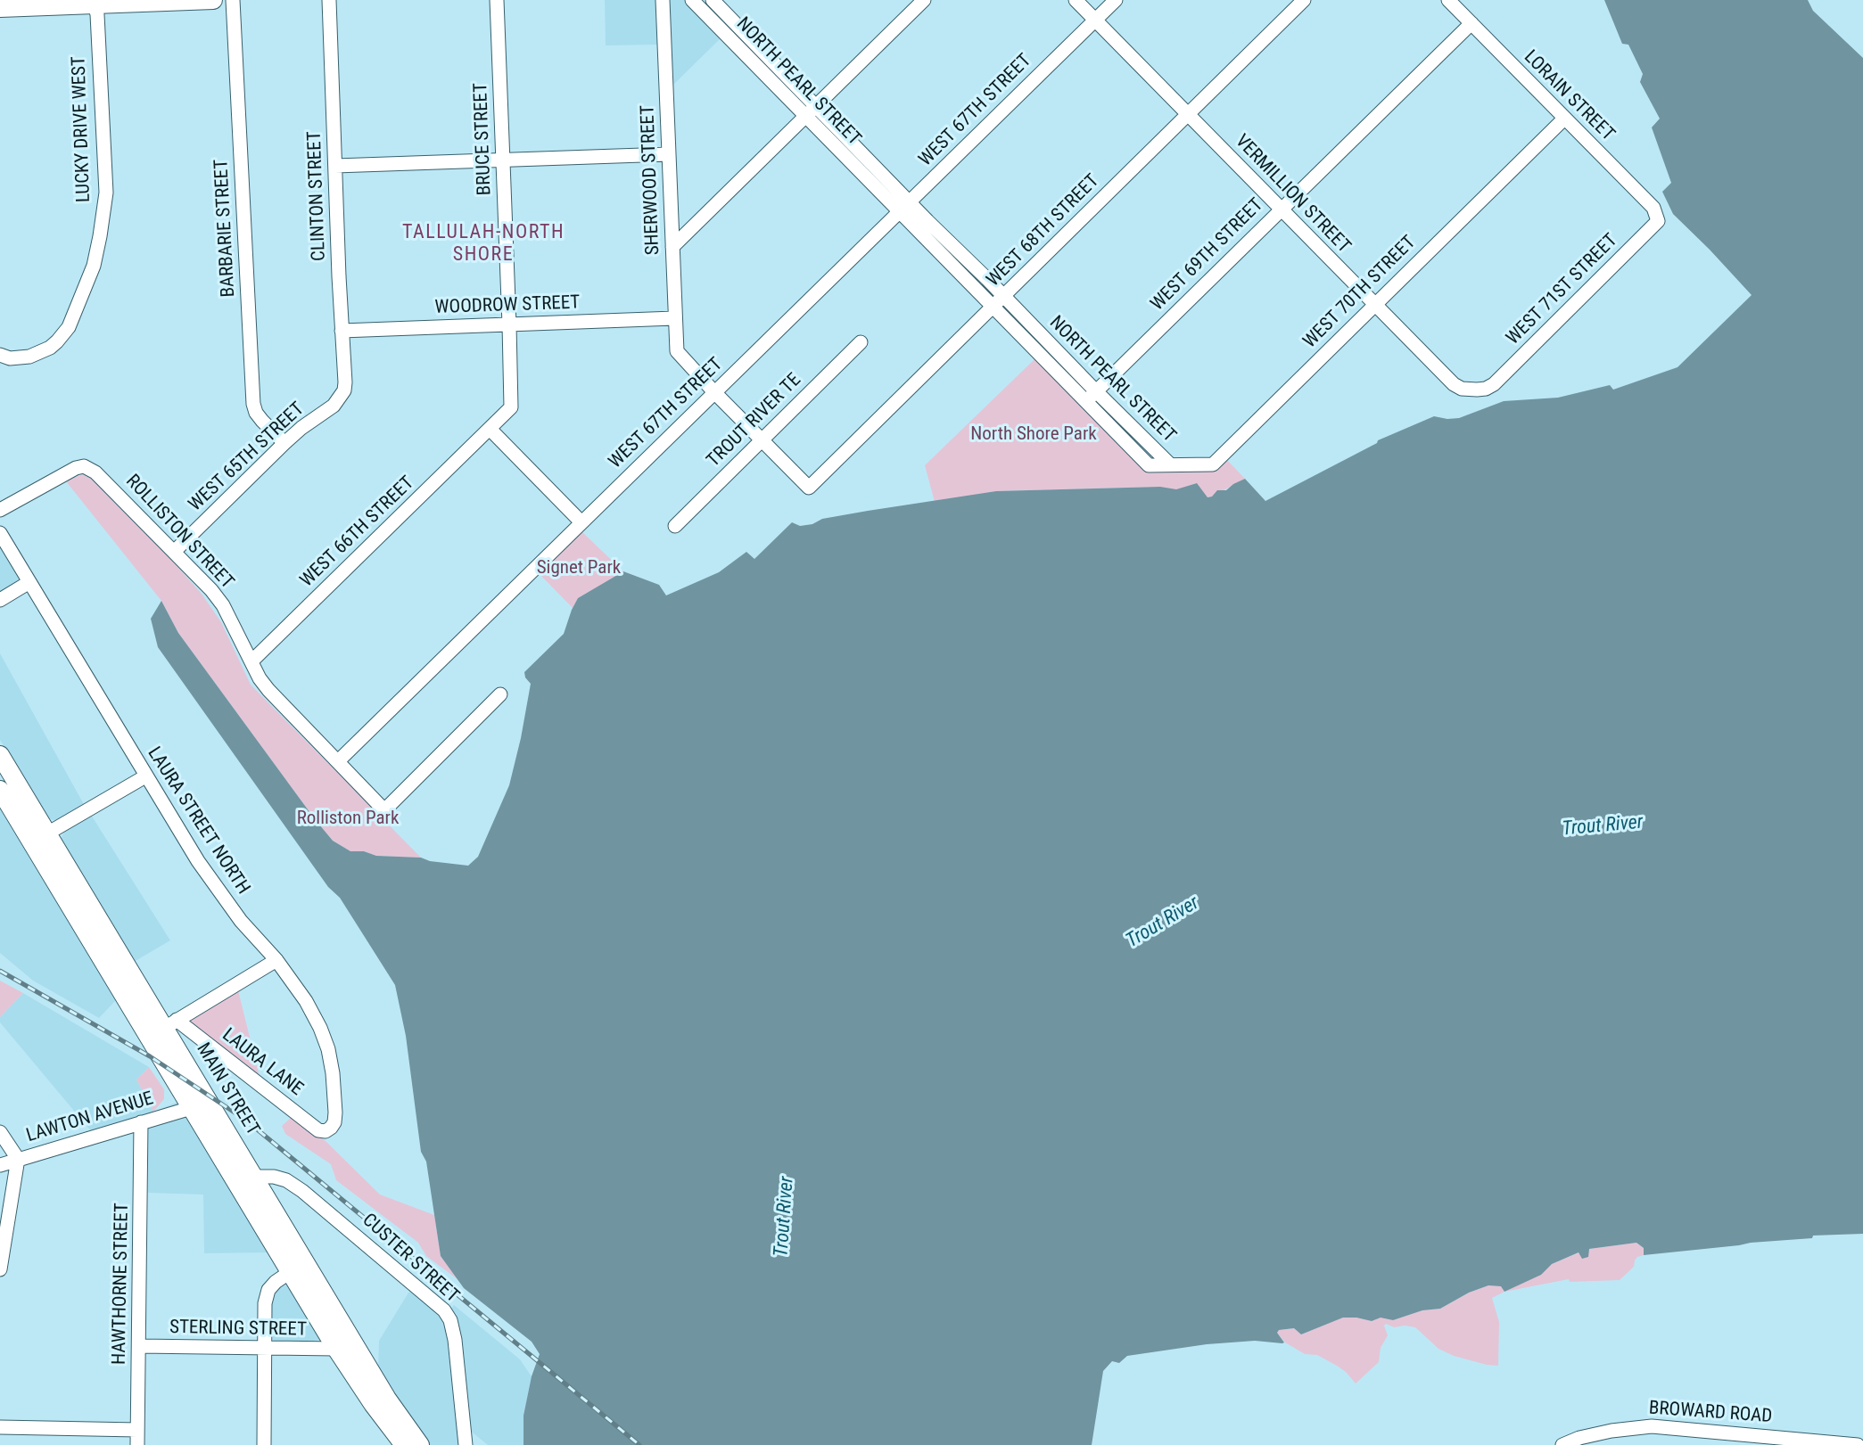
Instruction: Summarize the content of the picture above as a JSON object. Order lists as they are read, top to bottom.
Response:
{
  "streets": {
    "main road": ["MAIN STREET"],
    "street": [
      "NORTH PEARL STREET",
      "LORAIN STREET",
      "WEST 67TH STREET",
      "LUCKY DRIVE WEST",
      "BRUCE STREET",
      "SHERWOOD STREET",
      "VERMILLION STREET",
      "CLINTON STREET",
      "BARBARIE STREET",
      "WEST 68TH STREET",
      "WEST 69TH STREET",
      "WEST 71ST STREET",
      "WEST 70TH STREET",
      "WOODROW STREET",
      "TROUT RIVER TE",
      "WEST 65TH STREET",
      "ROLLISTON STREET",
      "WEST 66TH STREET",
      "LAURA STREET NORTH",
      "LAURA LANE",
      "LAWTON AVENUE",
      "CUSTER STREET",
      "HAWTHORNE STREET",
      "STERLING STREET",
      "BROWARD ROAD"
    ]
  },
  "crossings": [
    ["NORTH PEARL STREET", "WEST 67TH STREET"],
    ["NORTH PEARL STREET", "WEST 68TH STREET"],
    ["NORTH PEARL STREET", "WEST 69TH STREET"],
    ["NORTH PEARL STREET", "WEST 70TH STREET"],
    ["LORAIN STREET", "WEST 69TH STREET"],
    ["LORAIN STREET", "WEST 71ST STREET"],
    ["LORAIN STREET", "WEST 70TH STREET"],
    ["WEST 67TH STREET", "SHERWOOD STREET"],
    ["WEST 67TH STREET", "VERMILLION STREET"],
    ["BRUCE STREET", "WOODROW STREET"],
    ["BRUCE STREET", "WEST 66TH STREET"],
    ["SHERWOOD STREET", "WOODROW STREET"],
    ["VERMILLION STREET", "WEST 68TH STREET"],
    ["VERMILLION STREET", "WEST 69TH STREET"],
    ["VERMILLION STREET", "WEST 71ST STREET"],
    ["VERMILLION STREET", "WEST 70TH STREET"],
    ["CLINTON STREET", "WOODROW STREET"],
    ["CLINTON STREET", "WEST 65TH STREET"],
    ["BARBARIE STREET", "WEST 65TH STREET"],
    ["WEST 68TH STREET", "TROUT RIVER TE"],
    ["WEST 65TH STREET", "ROLLISTON STREET"],
    ["ROLLISTON STREET", "WEST 66TH STREET"],
    ["LAURA STREET NORTH", "LAURA LANE"],
    ["LAURA LANE", "MAIN STREET"],
    ["MAIN STREET", "CUSTER STREET"],
    ["LAWTON AVENUE", "HAWTHORNE STREET"],
    ["HAWTHORNE STREET", "STERLING STREET"]
  ],
  "districts": ["TALLULAH-NORTH SHORE"],
  "water": ["Trout River"],
  "parks": ["North Shore Park", "Signet Park", "Rolliston Park"]
}
